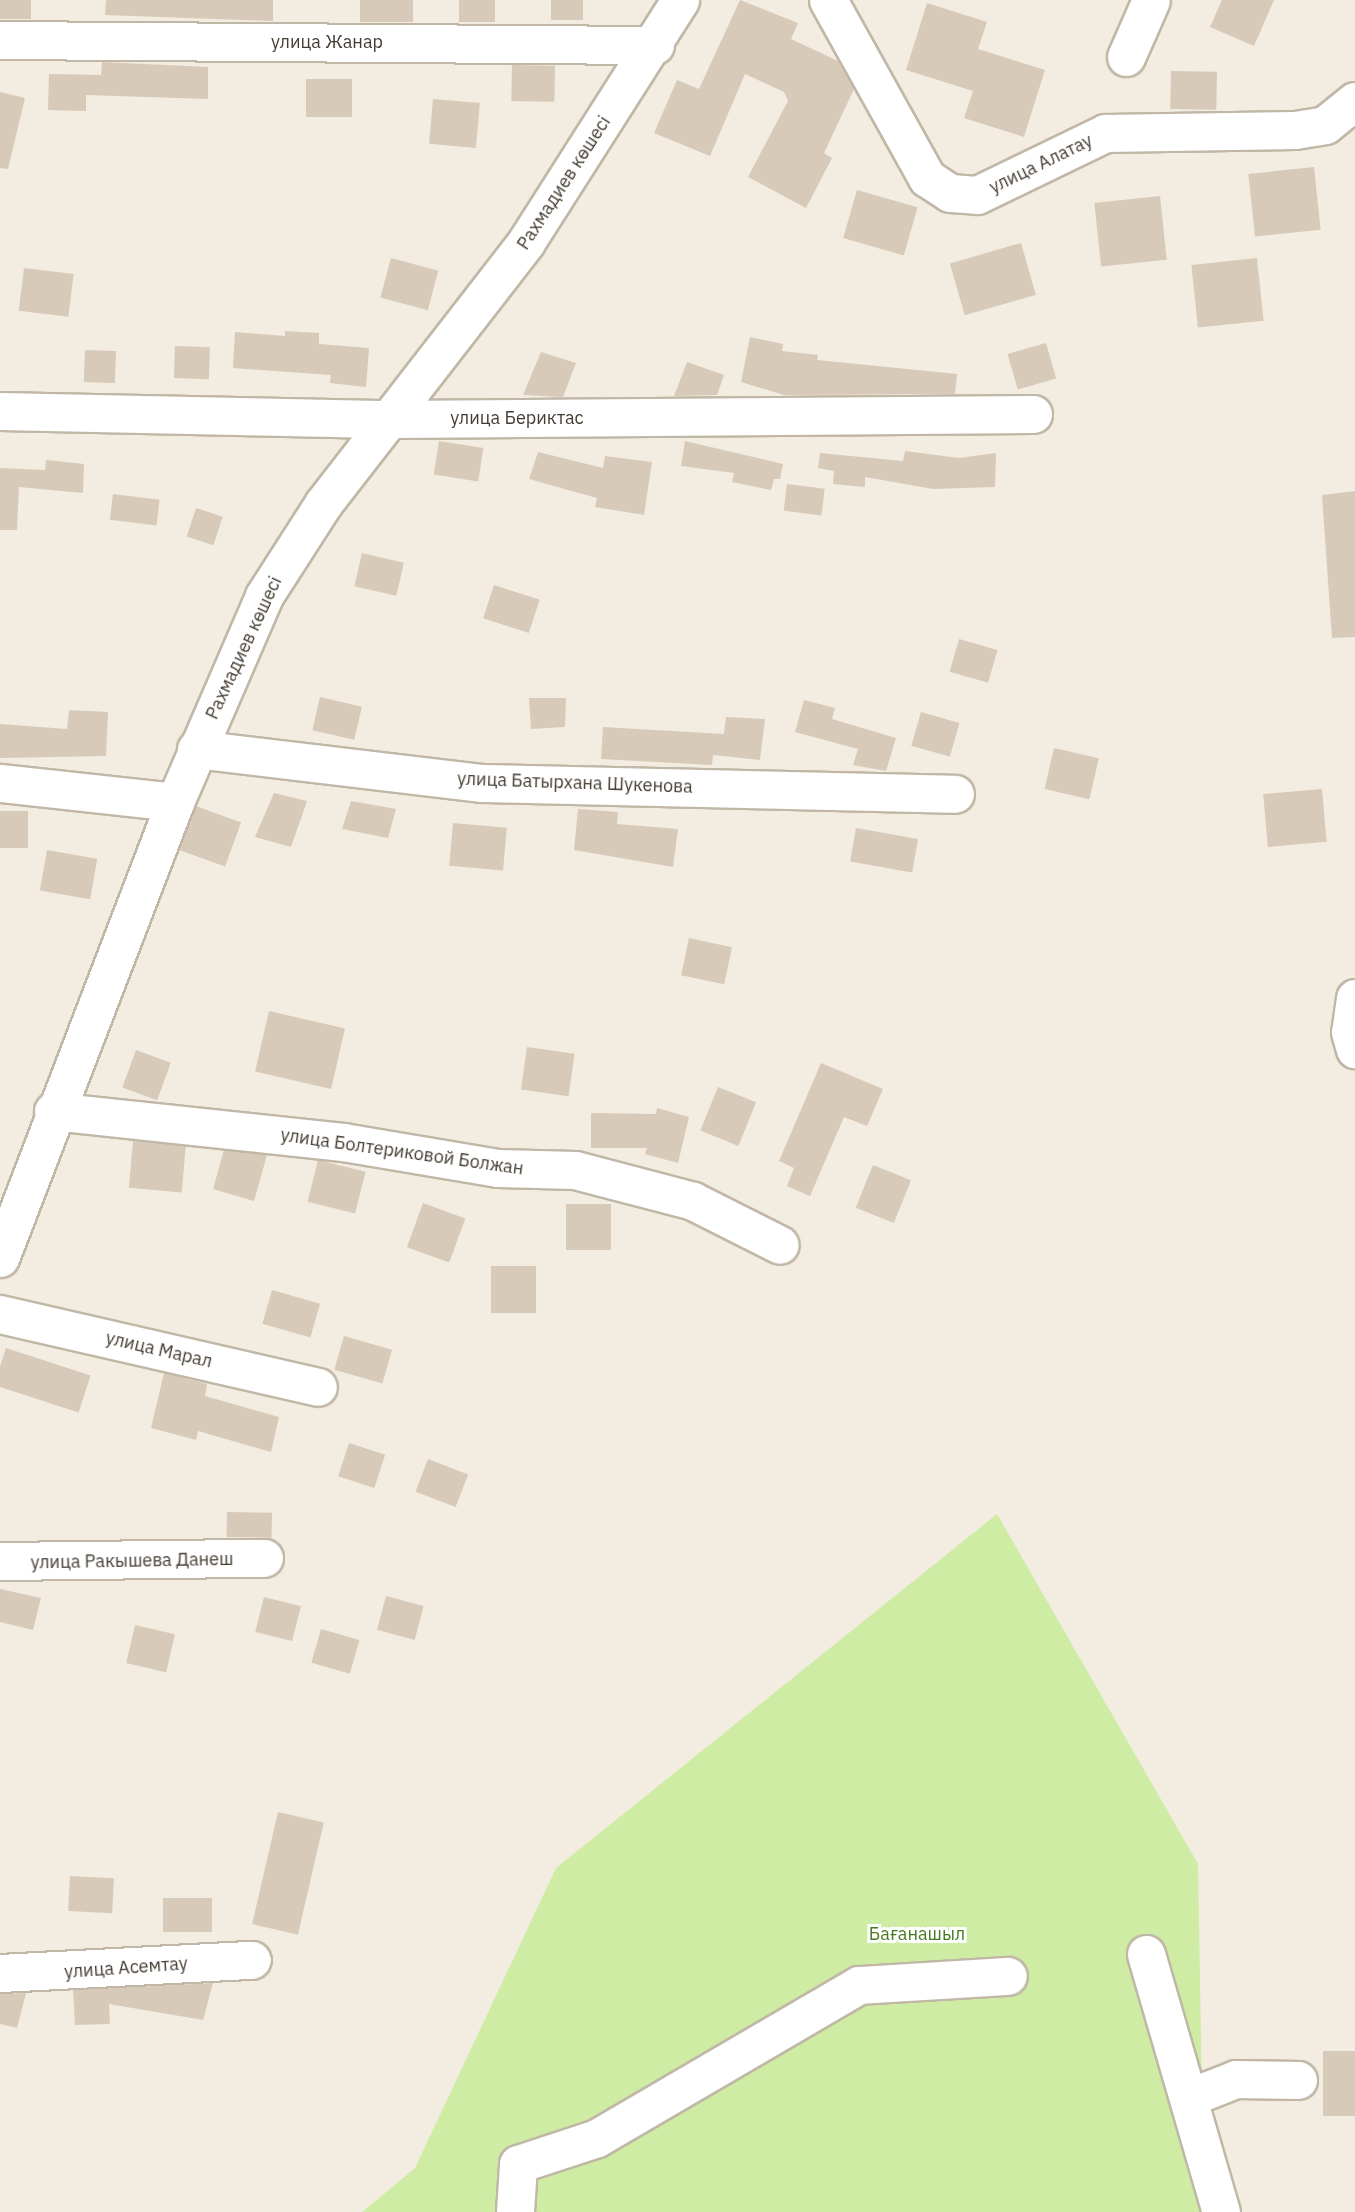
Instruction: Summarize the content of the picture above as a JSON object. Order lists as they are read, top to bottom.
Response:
{
  "streets": {
    "street": [
      "улица Жанар",
      "улица Алатау",
      "Рахмадиев көшесі",
      "улица Бериктас",
      "улица Батырхана Шукенова",
      "улица Болтериковой Болжан",
      "улица Марал",
      "улица Ракышева Данеш",
      "улица Асемтау"
    ]
  },
  "crossings": [
    ["улица Жанар", "Рахмадиев көшесі"],
    ["Рахмадиев көшесі", "улица Бериктас"],
    ["Рахмадиев көшесі", "улица Батырхана Шукенова"],
    ["Рахмадиев көшесі", "улица Болтериковой Болжан"]
  ],
  "parks": ["Бағанашыл"]
}
